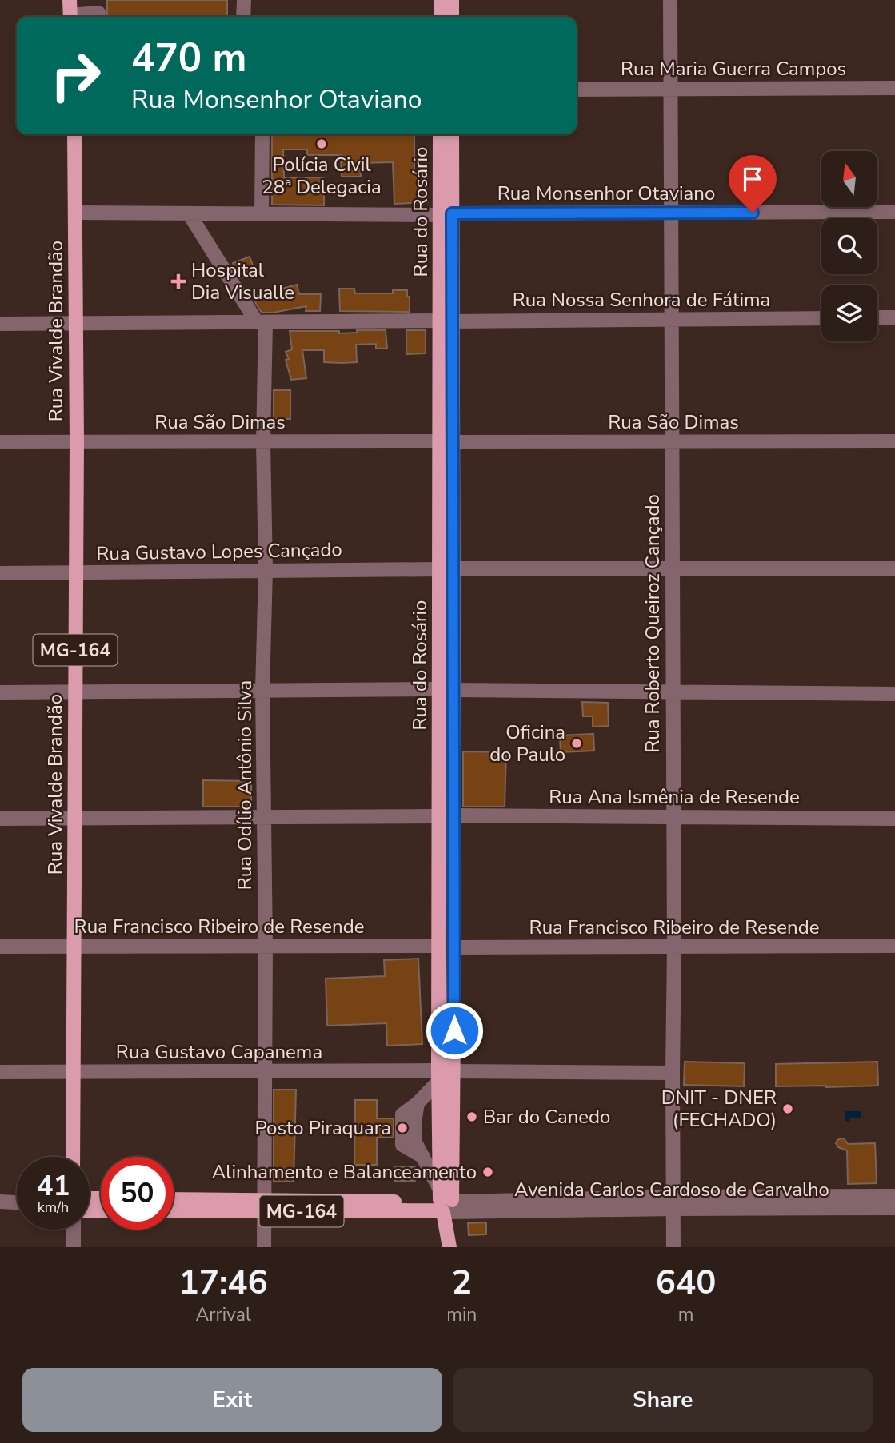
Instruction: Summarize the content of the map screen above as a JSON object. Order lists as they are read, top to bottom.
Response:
{
  "streets": {
    "main road": [
      "Rua do Rosário",
      "Rua Vivalde Brandão",
      "MG-164",
      "Avenida Carlos Cardoso de Carvalho"
    ],
    "street": [
      "Rua Maria Guerra Campos",
      "Rua Monsenhor Otaviano",
      "Rua Nossa Senhora de Fátima",
      "Rua São Dimas",
      "Rua Gustavo Lopes Cançado",
      "Rua Roberto Queiroz Cançado",
      "Rua Odílio Antônio Silva",
      "Rua Ana Ismênia de Resende",
      "Rua Francisco Ribeiro de Resende",
      "Rua Gustavo Capanema"
    ]
  },
  "crossings": [
    ["Rua Maria Guerra Campos", "Rua Roberto Queiroz Cançado"],
    ["Rua Monsenhor Otaviano", "Rua do Rosário"],
    ["Rua Monsenhor Otaviano", "Rua Vivalde Brandão"],
    ["Rua Monsenhor Otaviano", "Rua Roberto Queiroz Cançado"],
    ["Rua do Rosário", "Rua Nossa Senhora de Fátima"],
    ["Rua do Rosário", "Rua São Dimas"],
    ["Rua do Rosário", "Rua Gustavo Lopes Cançado"],
    ["Rua do Rosário", "Rua Ana Ismênia de Resende"],
    ["Rua do Rosário", "Rua Francisco Ribeiro de Resende"],
    ["Rua do Rosário", "Rua Gustavo Capanema"],
    ["Rua do Rosário", "Avenida Carlos Cardoso de Carvalho"],
    ["Rua Nossa Senhora de Fátima", "Rua Vivalde Brandão"],
    ["Rua Nossa Senhora de Fátima", "Rua Roberto Queiroz Cançado"],
    ["Rua Nossa Senhora de Fátima", "Rua Odílio Antônio Silva"],
    ["Rua Vivalde Brandão", "Rua São Dimas"],
    ["Rua Vivalde Brandão", "Rua Gustavo Lopes Cançado"],
    ["Rua Vivalde Brandão", "Rua Francisco Ribeiro de Resende"],
    ["Rua Vivalde Brandão", "Rua Gustavo Capanema"],
    ["Rua São Dimas", "Rua Roberto Queiroz Cançado"],
    ["Rua São Dimas", "Rua Odílio Antônio Silva"],
    ["Rua Gustavo Lopes Cançado", "Rua Roberto Queiroz Cançado"],
    ["Rua Gustavo Lopes Cançado", "Rua Odílio Antônio Silva"],
    ["Rua Roberto Queiroz Cançado", "Rua Ana Ismênia de Resende"],
    ["Rua Roberto Queiroz Cançado", "Rua Francisco Ribeiro de Resende"],
    ["Rua Roberto Queiroz Cançado", "Avenida Carlos Cardoso de Carvalho"],
    ["Rua Odílio Antônio Silva", "Rua Francisco Ribeiro de Resende"],
    ["Rua Odílio Antônio Silva", "Rua Gustavo Capanema"],
    ["Rua Odílio Antônio Silva", "Avenida Carlos Cardoso de Carvalho"]
  ],
  "places": {
    "other": [
      "Polícia Civil 28ª Delegacia",
      "Oficina do Paulo",
      "DNIT - DNER (FECHADO)",
      "Bar do Canedo",
      "Posto Piraquara",
      "Alinhamento e Balanceamento"
    ],
    "health": ["Hospital Dia Visualle"]
  },
  "north": "top",
  "page": {
    "turn": ["470 m", "Rua Monsenhor Otaviano"],
    "speed": "41 km/h",
    "limit": "50",
    "eta": [
      "17:46",
      "Arrival",
      "2",
      "min",
      "640",
      "m"
    ],
    "buttons": ["Exit", "Share"]
  }
}
